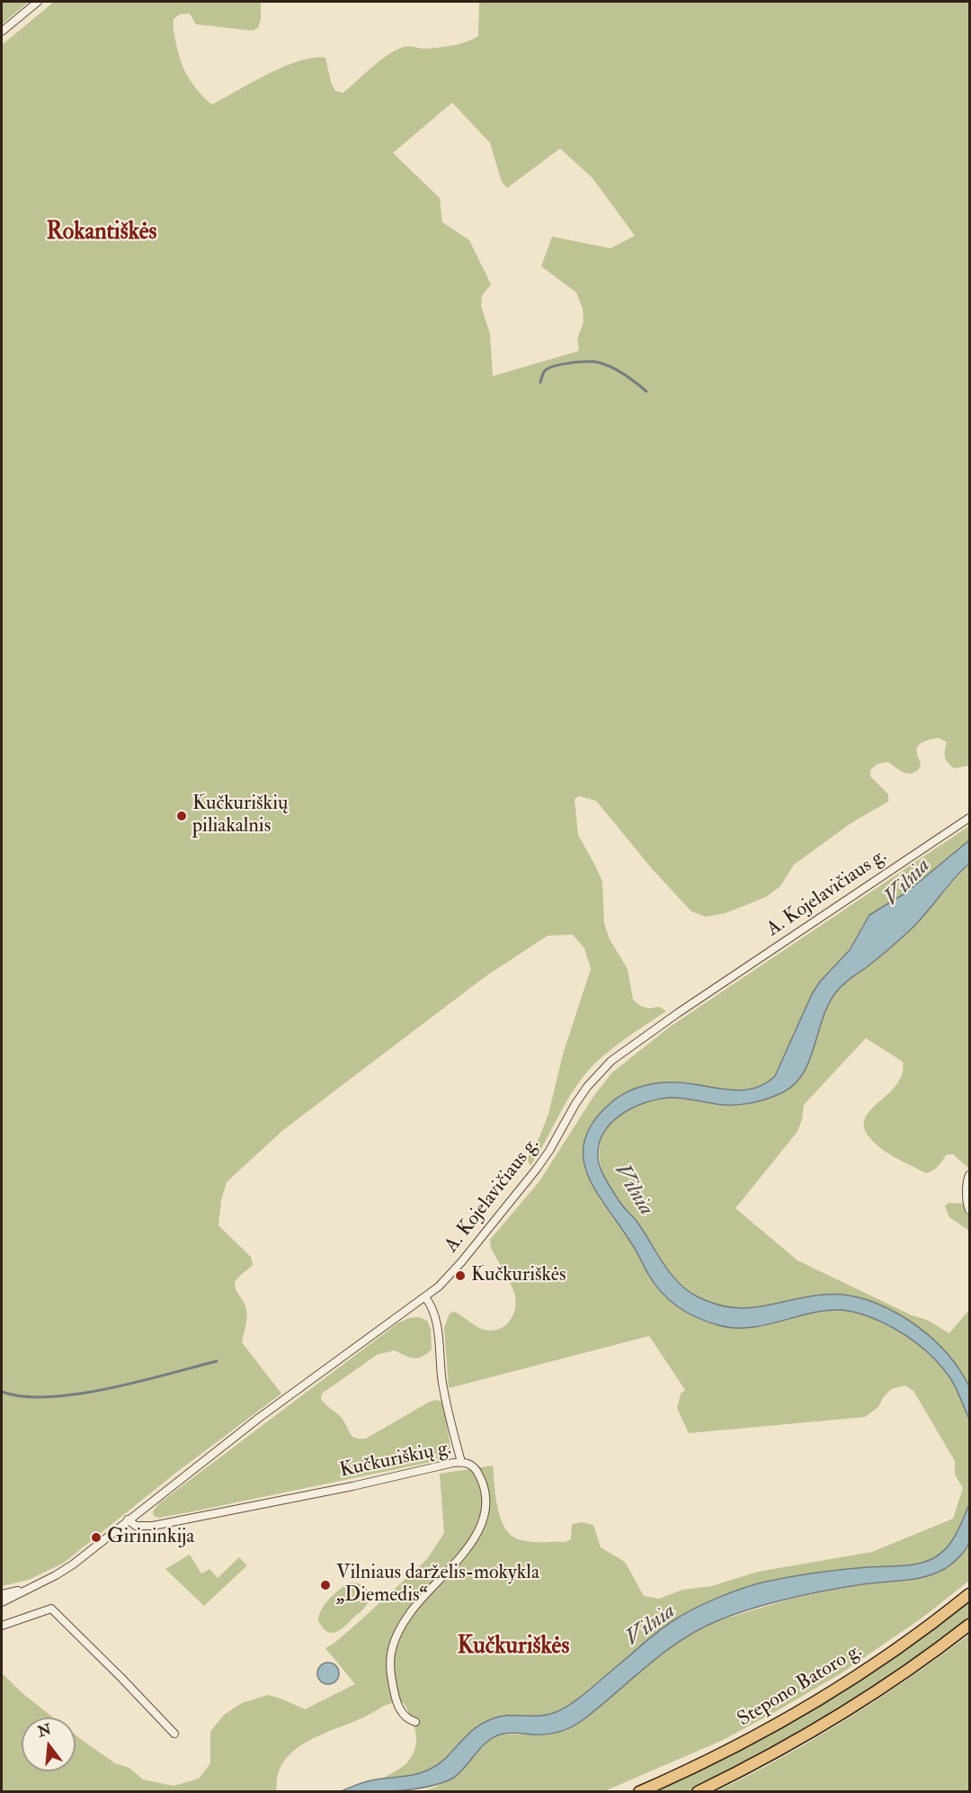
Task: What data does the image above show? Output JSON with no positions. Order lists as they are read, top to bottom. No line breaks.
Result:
{"streets":{"main road":["Stepono Batoro g."],"street":["A. Kojelavičiaus g.","Kučkuriškių g."]},"crossings":[["A. Kojelavičiaus g.","Kučkuriškių g."]],"districts":["Rokantiškės","Kučkuriškės"],"water":["Vilnia"],"places":["Kučkuriškių piliakalnis","Kučkuriškės","Girininkija","Vilniaus darželis-mokykla „Diemedis“"],"north":"top"}
